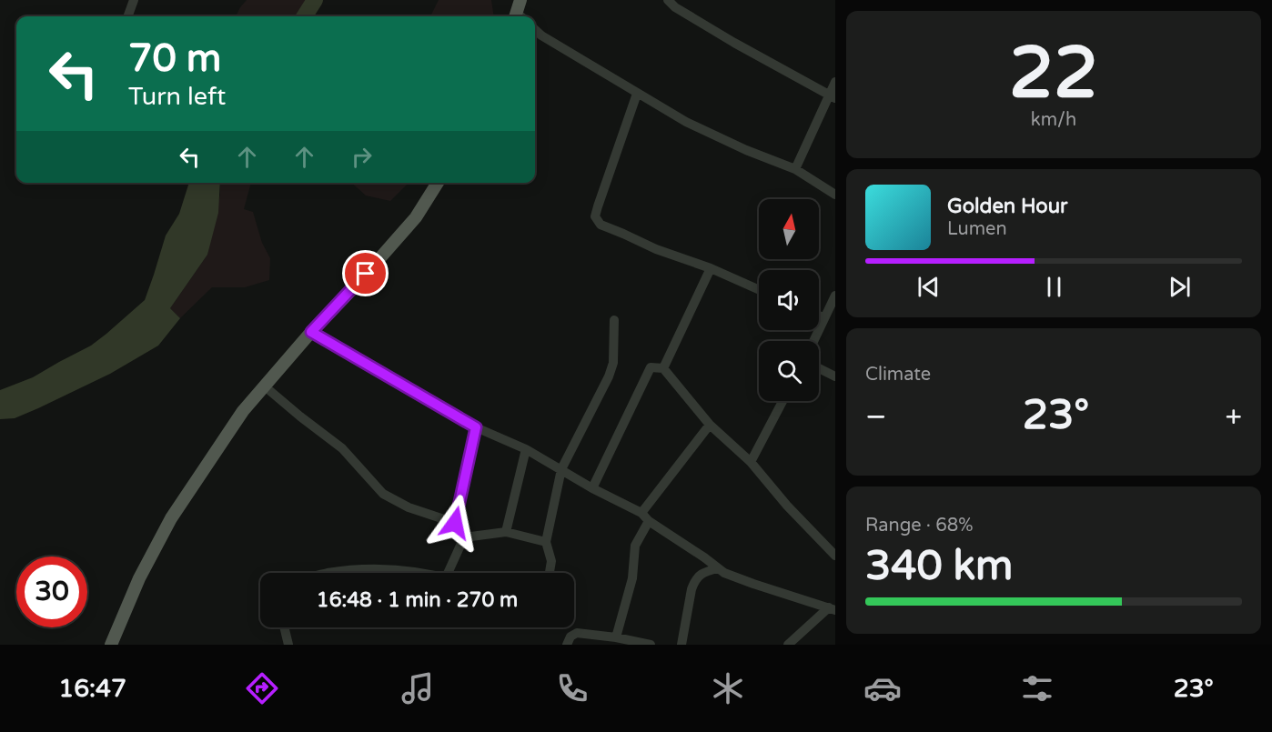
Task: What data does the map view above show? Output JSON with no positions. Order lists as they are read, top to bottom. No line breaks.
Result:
{"north":"top","page":{"tile":[["22","km/h"],"Climate",["Range · 68%","340 km"]],"turn":["70 m","Turn left"],"song":["Golden Hour","Lumen"],"heat":["−","23°","+"],"limit":"30","trip":"16:48 · 1 min · 270 m","tabs":["16:47","23°"]}}
